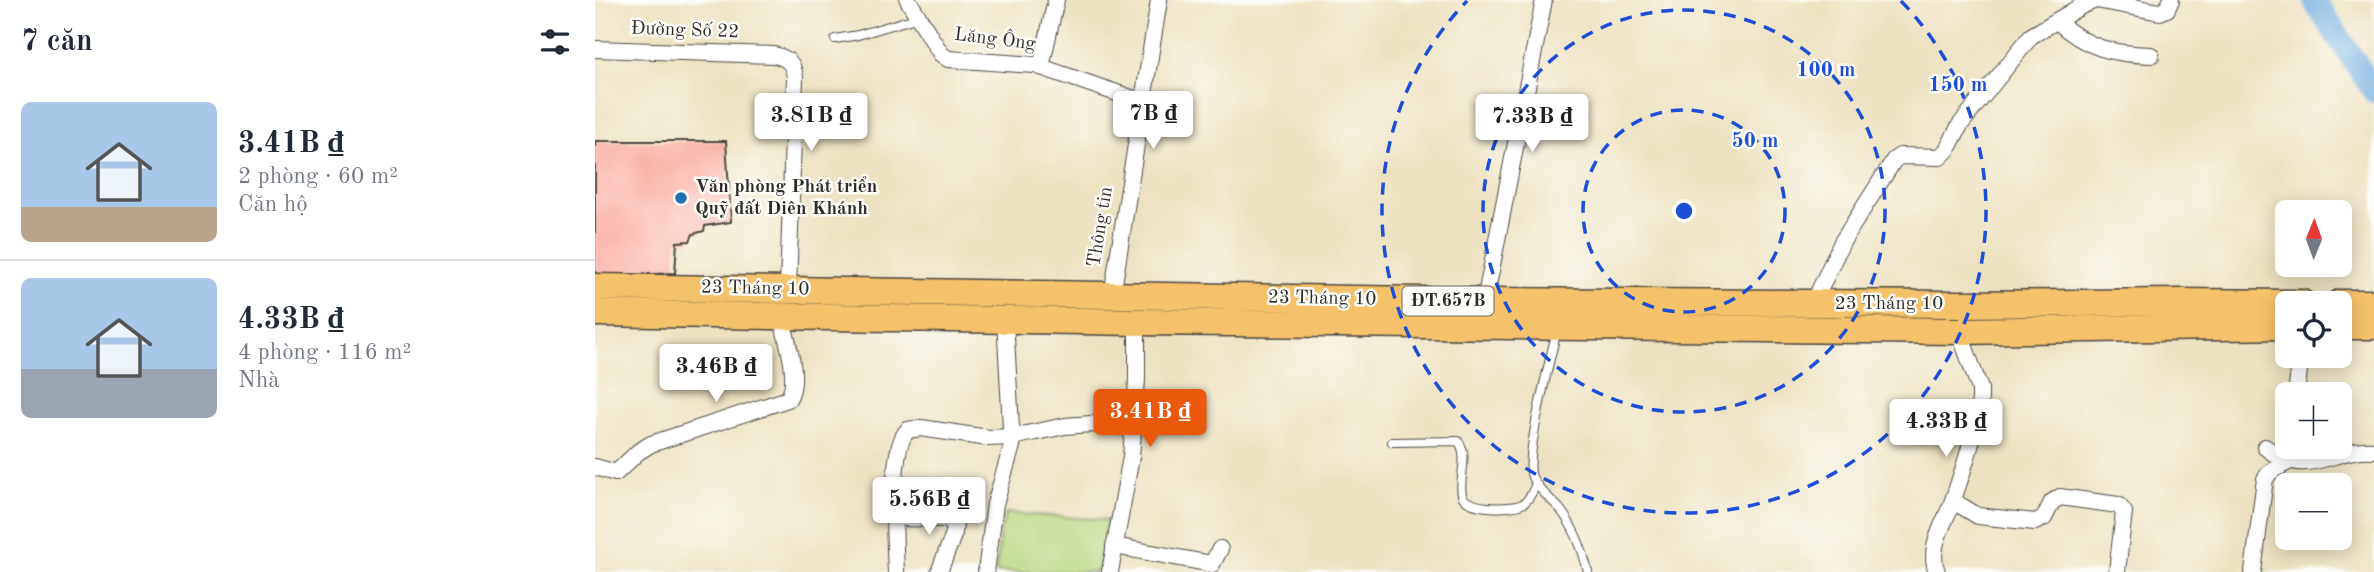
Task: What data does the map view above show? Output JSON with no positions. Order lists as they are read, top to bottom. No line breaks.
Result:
{"streets":{"main road":["23 Tháng 10","ĐT.657B"],"street":["Đường Số 22","Lăng Ông","Thông tin"]},"crossings":[["Đường Số 22","23 Tháng 10"],["Lăng Ông","Thông tin"],["Thông tin","23 Tháng 10"]],"places":["Văn phòng Phát triển Quỹ đất Diên Khánh"],"north":"top","page":{"heading":"7 căn","list":[{"name":"3.41B ₫","note":"2 phòng · 60 m² · Căn hộ"},{"name":"4.33B ₫","note":"4 phòng · 116 m² · Nhà"}],"price":["7B ₫","3.81B ₫","7.33B ₫","3.46B ₫","3.41B ₫","4.33B ₫","5.56B ₫"],"map_buttons":["+","−"]},"rings":["100 m","150 m","50 m"]}
